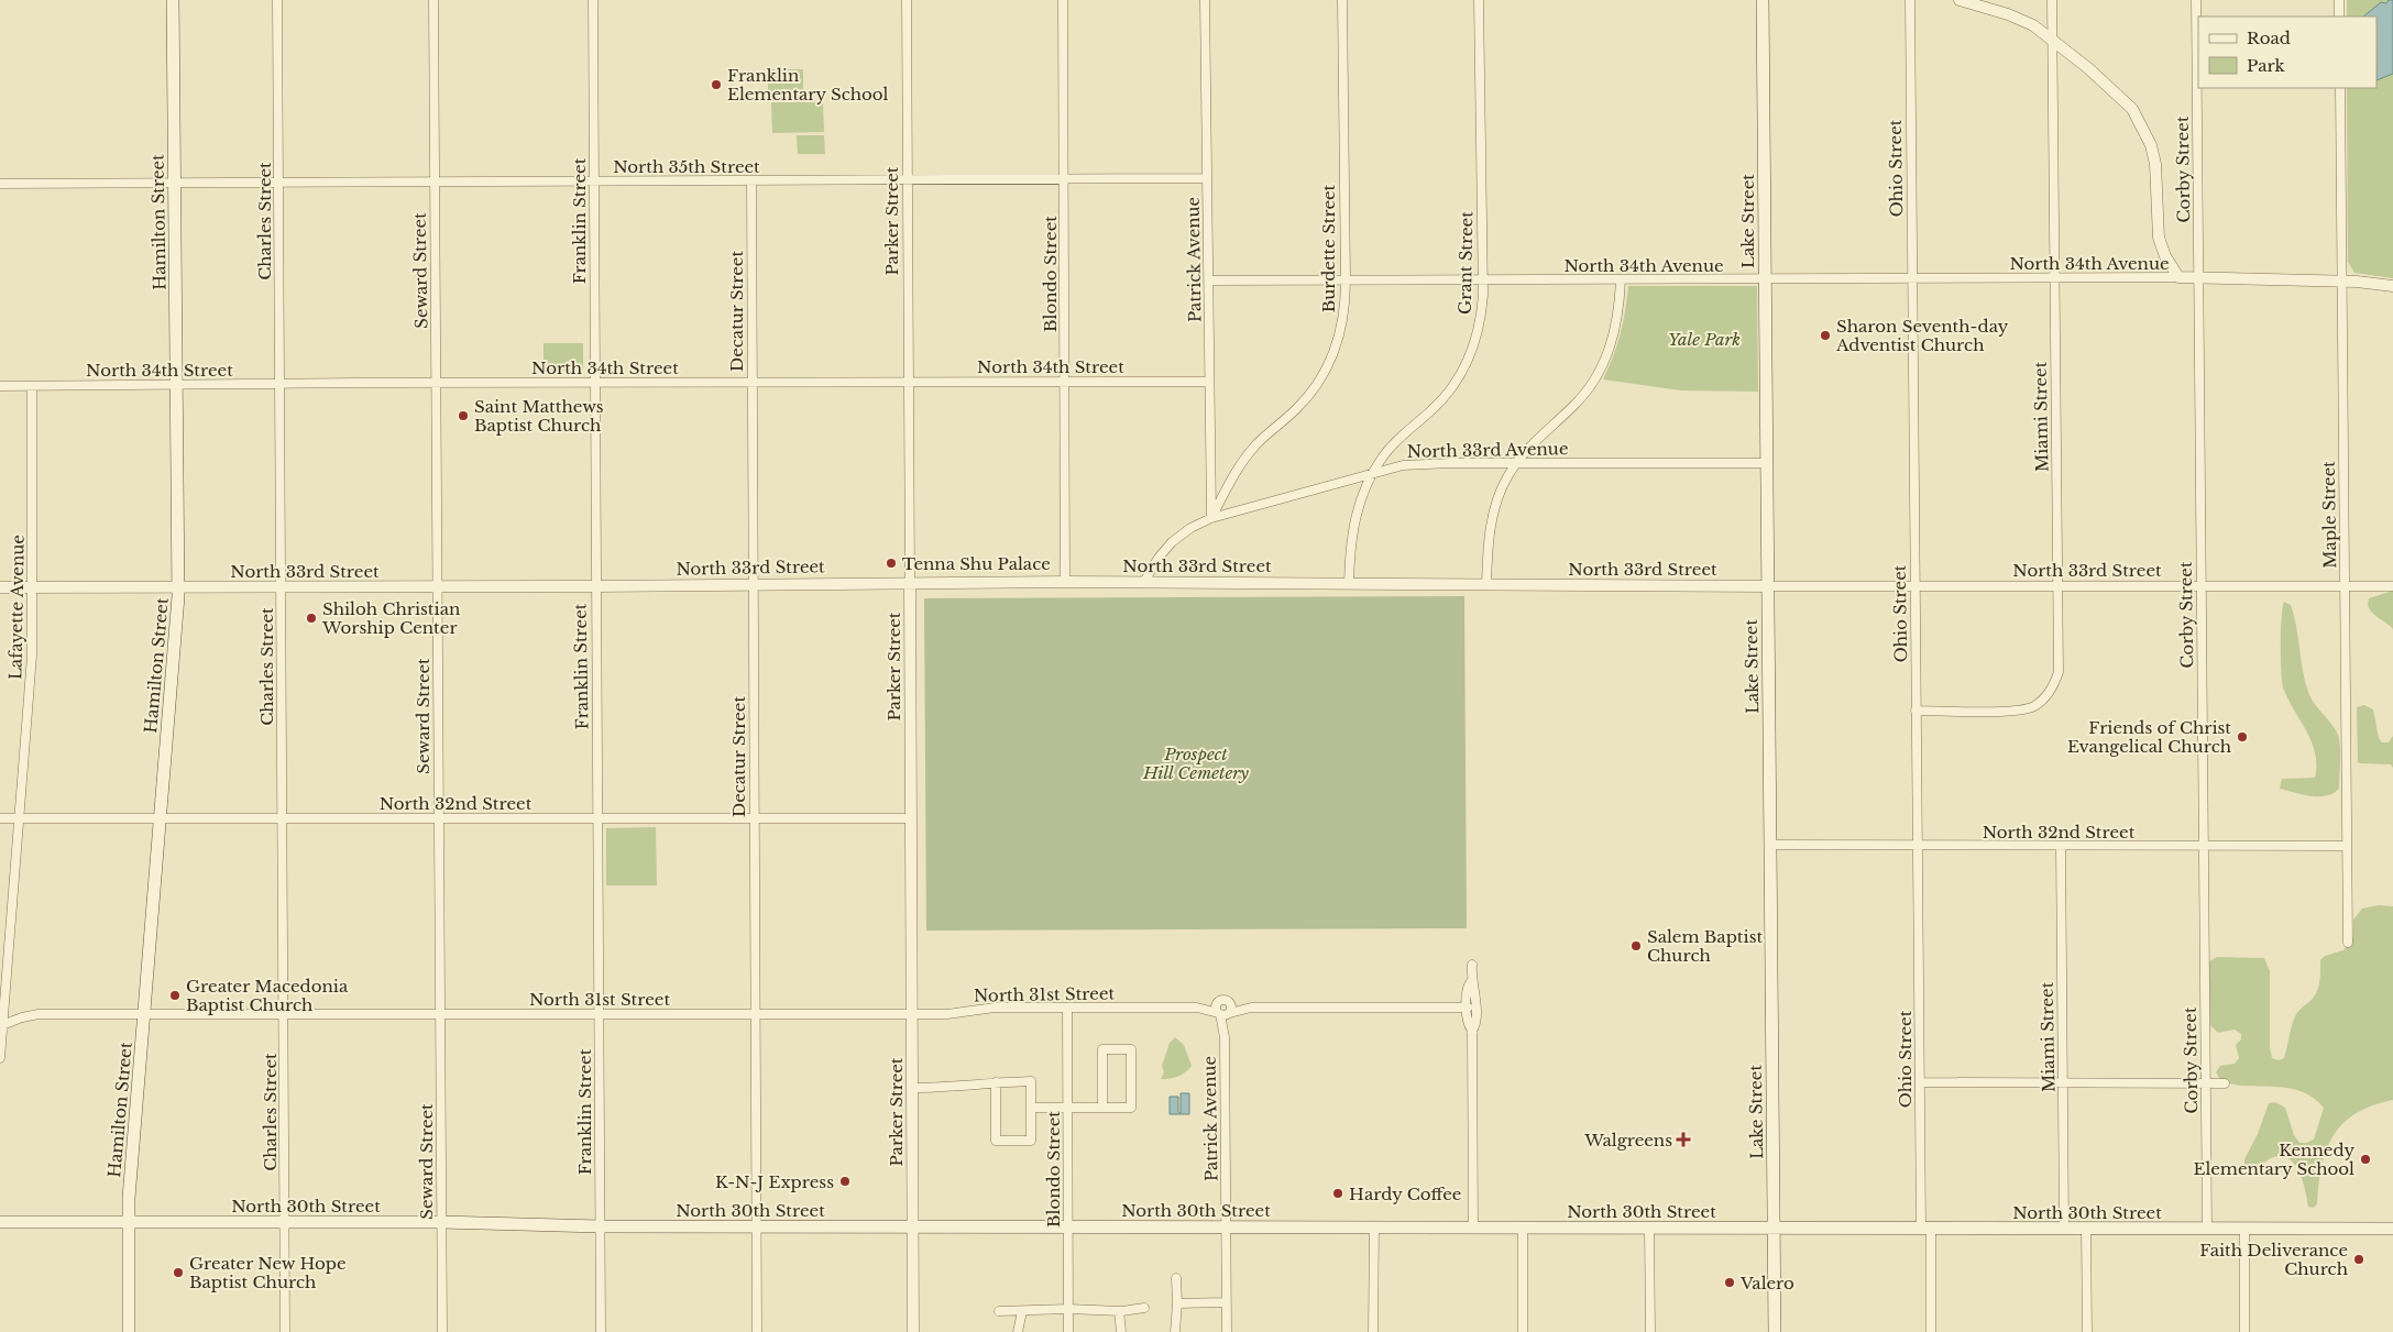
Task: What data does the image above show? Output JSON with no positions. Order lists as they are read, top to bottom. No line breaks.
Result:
{"streets":{"main road":["Lake Street","Hamilton Street","North 30th Street"],"street":["North 35th Street","Ohio Street","Corby Street","Charles Street","Franklin Street","Parker Street","Burdette Street","Patrick Avenue","Grant Street","North 34th Avenue","Seward Street","Blondo Street","Decatur Street","North 34th Street","Miami Street","North 33rd Avenue","Maple Street","North 33rd Street","Lafayette Avenue","North 32nd Street","North 31st Street"]},"crossings":[["North 35th Street","Charles Street"],["North 35th Street","Franklin Street"],["North 35th Street","Parker Street"],["North 35th Street","Hamilton Street"],["North 35th Street","Patrick Avenue"],["North 35th Street","Seward Street"],["North 35th Street","Blondo Street"],["North 35th Street","Decatur Street"],["Ohio Street","North 34th Avenue"],["Ohio Street","Miami Street"],["Ohio Street","North 33rd Street"],["Ohio Street","North 32nd Street"],["Ohio Street","North 30th Street"],["Corby Street","North 33rd Street"],["Corby Street","North 32nd Street"],["Corby Street","North 30th Street"],["Charles Street","North 34th Street"],["Charles Street","North 33rd Street"],["Charles Street","North 32nd Street"],["Charles Street","North 31st Street"],["Charles Street","North 30th Street"],["Franklin Street","North 34th Street"],["Franklin Street","North 33rd Street"],["Franklin Street","North 32nd Street"],["Franklin Street","North 31st Street"],["Franklin Street","North 30th Street"],["Parker Street","North 34th Street"],["Parker Street","North 33rd Street"],["Parker Street","North 32nd Street"],["Parker Street","North 31st Street"],["Parker Street","North 30th Street"],["Lake Street","North 34th Avenue"],["Lake Street","North 33rd Avenue"],["Lake Street","North 33rd Street"],["Lake Street","North 32nd Street"],["Lake Street","North 30th Street"],["Hamilton Street","North 34th Street"],["Hamilton Street","North 33rd Street"],["Hamilton Street","North 32nd Street"],["Hamilton Street","North 31st Street"],["Hamilton Street","North 30th Street"],["Burdette Street","Patrick Avenue"],["Burdette Street","North 34th Avenue"],["Burdette Street","North 33rd Avenue"],["Patrick Avenue","North 34th Avenue"],["Patrick Avenue","North 34th Street"],["Patrick Avenue","North 33rd Avenue"],["Patrick Avenue","North 31st Street"],["Patrick Avenue","North 30th Street"],["Grant Street","North 34th Avenue"],["Grant Street","North 33rd Avenue"],["Grant Street","North 33rd Street"],["North 34th Avenue","Miami Street"],["Seward Street","North 34th Street"],["Seward Street","North 33rd Street"],["Seward Street","North 32nd Street"],["Seward Street","North 31st Street"],["Seward Street","North 30th Street"],["Blondo Street","North 34th Street"],["Blondo Street","North 33rd Street"],["Blondo Street","North 31st Street"],["Blondo Street","North 30th Street"],["Decatur Street","North 34th Street"],["Decatur Street","North 33rd Street"],["Decatur Street","North 32nd Street"],["Decatur Street","North 31st Street"],["Decatur Street","North 30th Street"],["North 34th Street","Lafayette Avenue"],["Miami Street","North 33rd Street"],["Miami Street","North 32nd Street"],["Miami Street","North 30th Street"],["North 33rd Avenue","North 33rd Street"],["Maple Street","North 33rd Street"],["Maple Street","North 32nd Street"],["North 33rd Street","Lafayette Avenue"],["Lafayette Avenue","North 32nd Street"],["Lafayette Avenue","North 31st Street"]],"parks":["Yale Park","Prospect Hill Cemetery"],"places":{"other":["Franklin Elementary School","Sharon Seventh-day Adventist Church","Saint Matthews Baptist Church","Tenna Shu Palace","Shiloh Christian Worship Center","Friends of Christ Evangelical Church","Salem Baptist Church","Greater Macedonia Baptist Church","Kennedy Elementary School","K-N-J Express","Hardy Coffee","Faith Deliverance Church","Greater New Hope Baptist Church","Valero"],"health":["Walgreens"]},"legend":["Road","Park"]}
